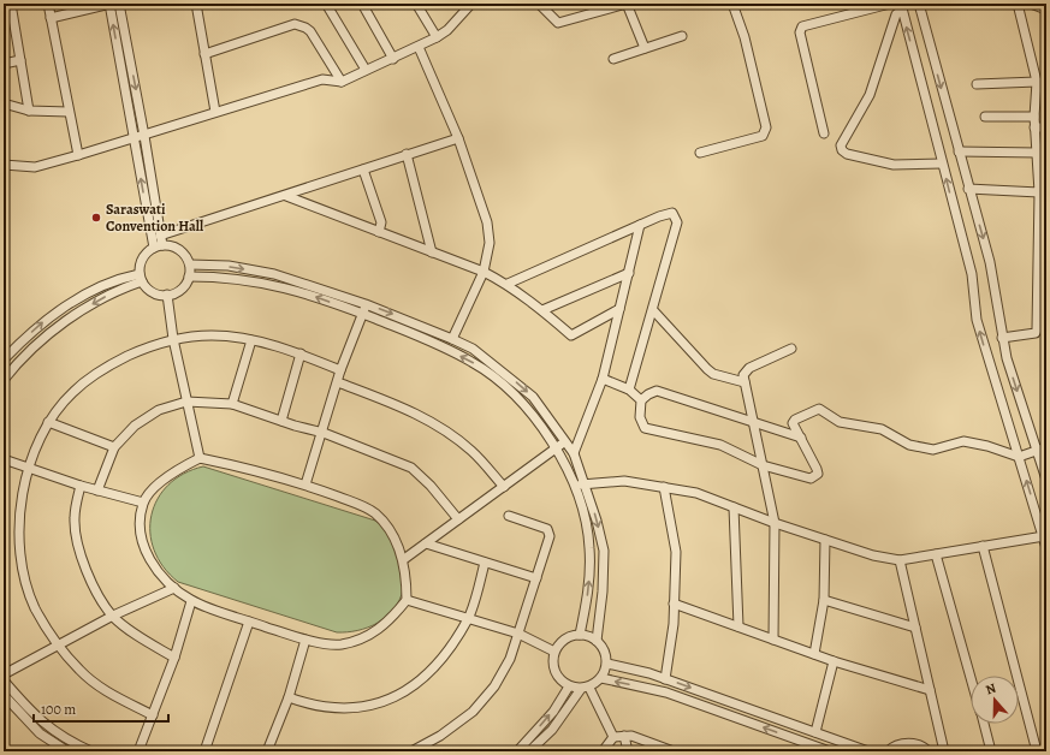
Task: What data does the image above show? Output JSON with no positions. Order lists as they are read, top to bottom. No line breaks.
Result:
{"places":["Saraswati Convention Hall"],"scale_bar":"100 m","north":"top"}
